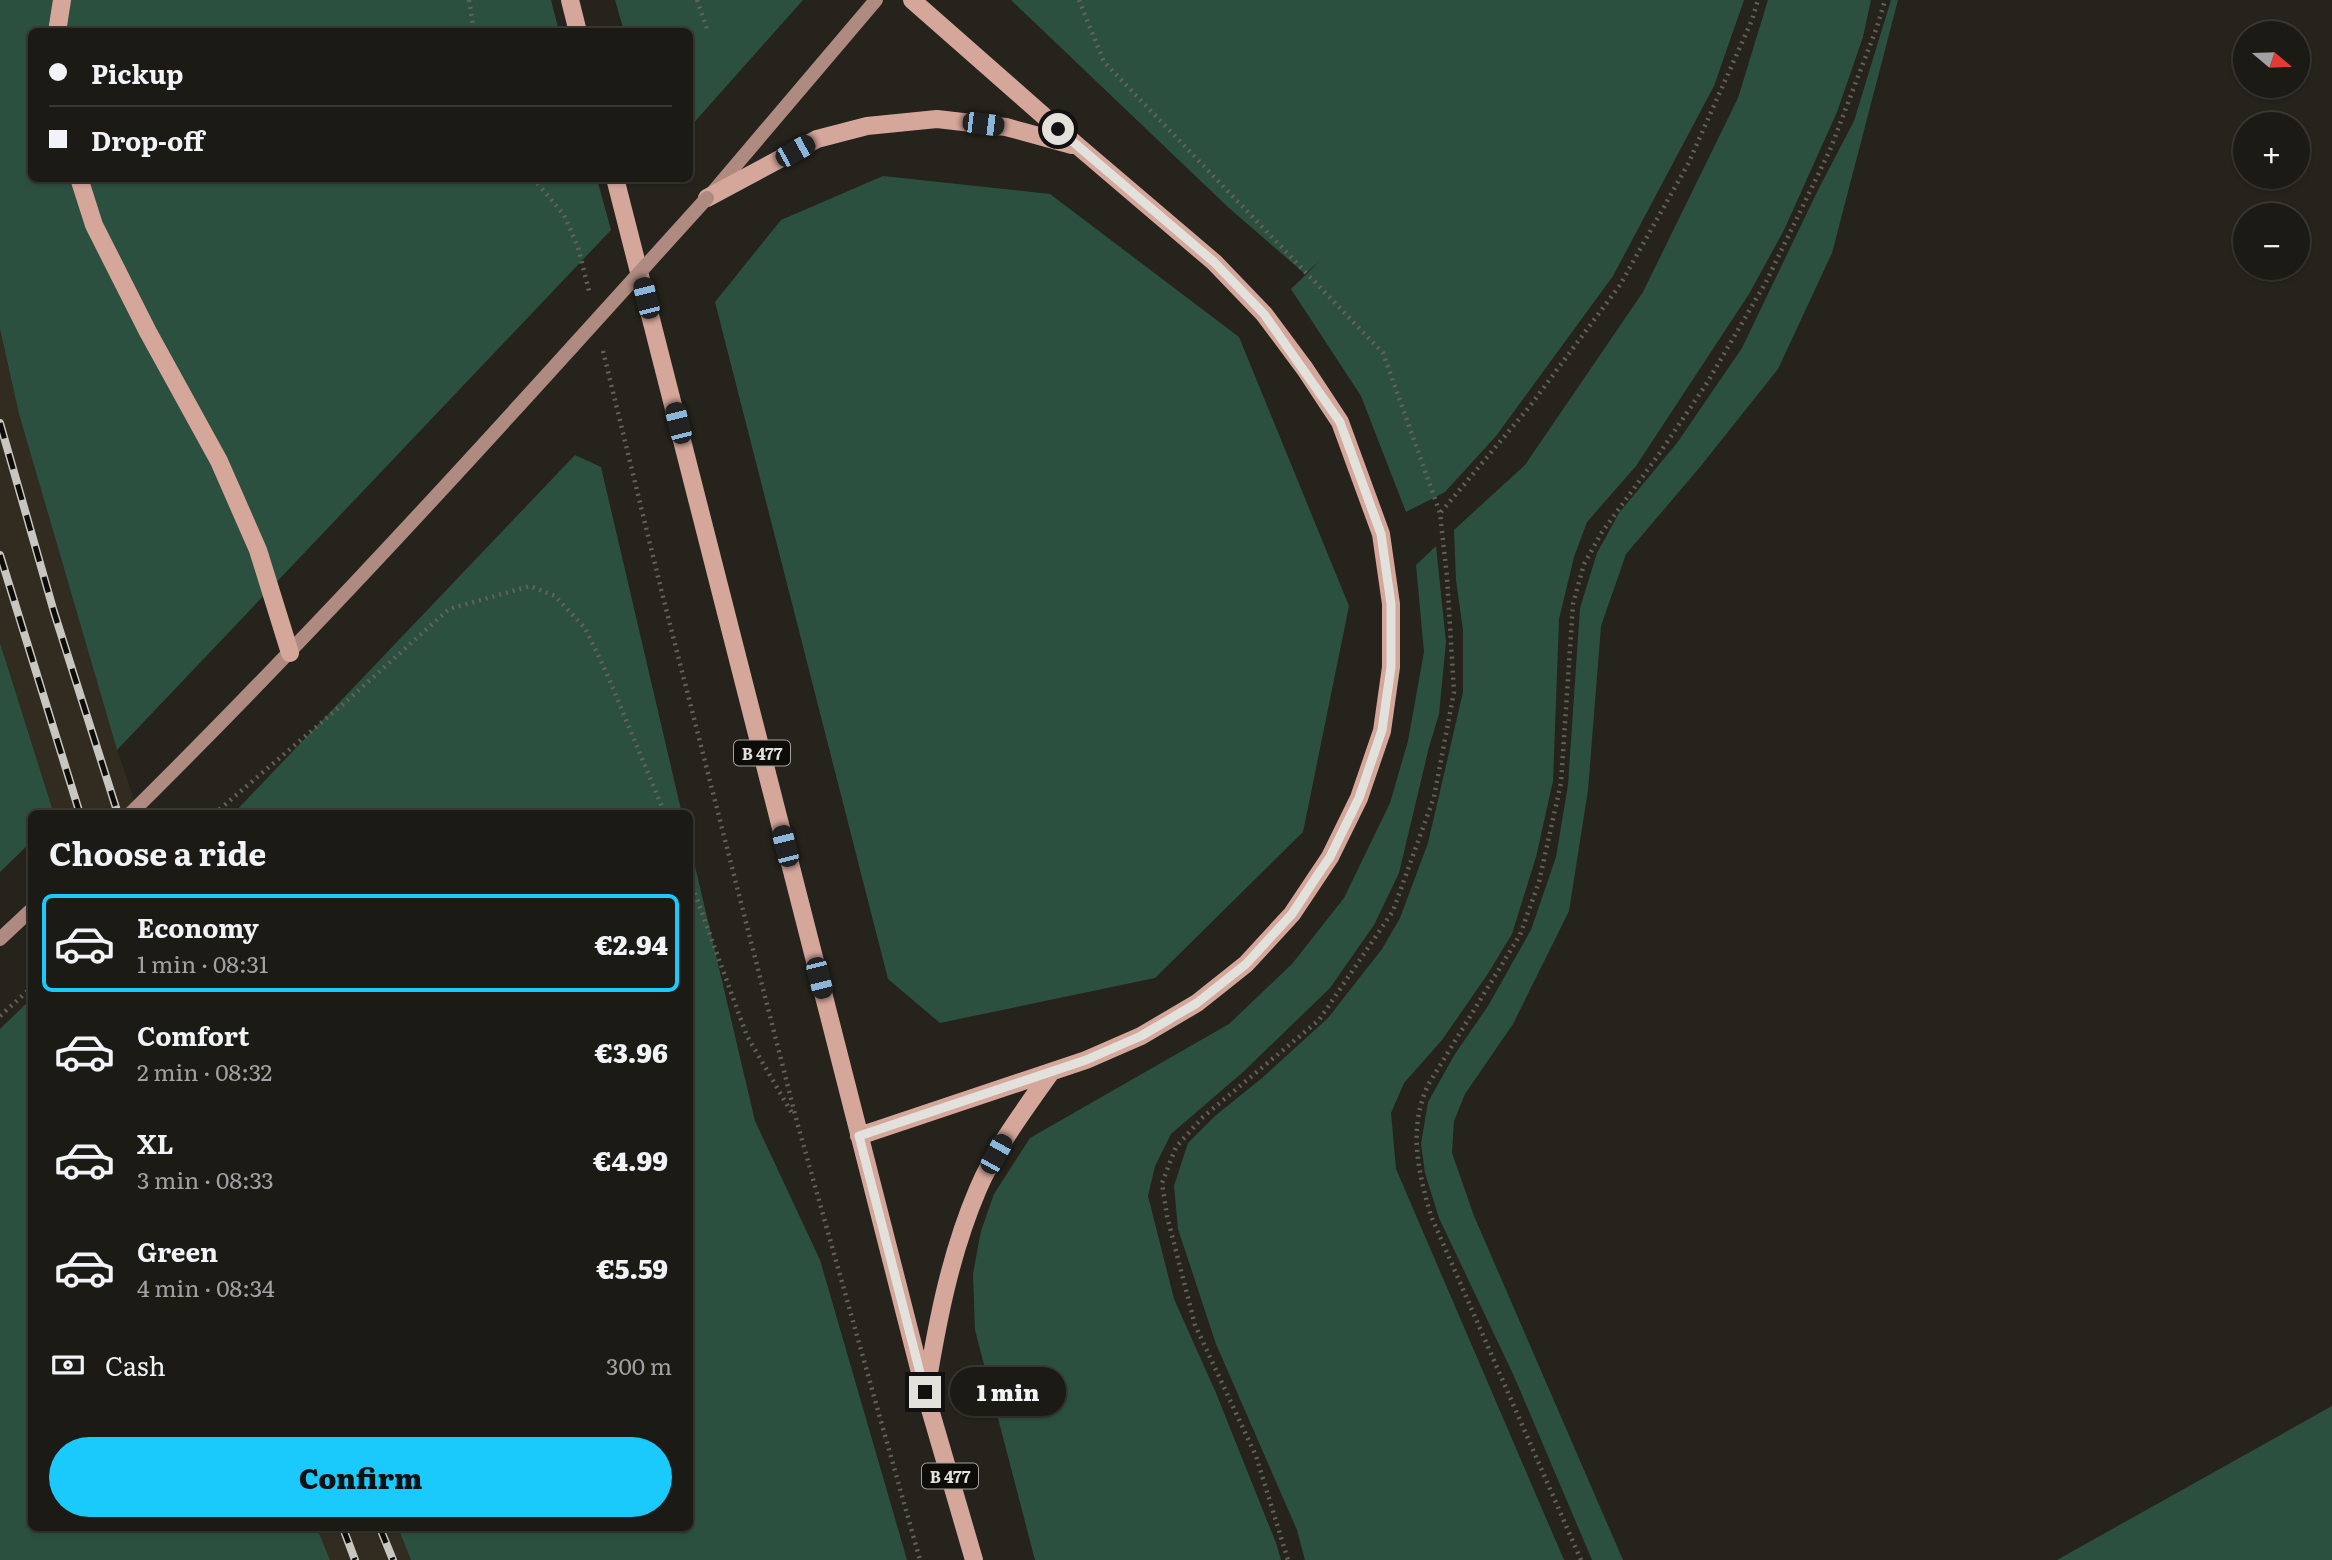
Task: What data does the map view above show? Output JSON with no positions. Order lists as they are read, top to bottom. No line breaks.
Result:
{"streets":{"main road":["B 477"]},"north":"right","page":{"map_buttons":["+","−"],"banner":["Pickup","Drop-off"],"heading":"Choose a ride","list":[{"name":"Economy","note":"1 min · 08:31","value":"€2.94"},{"name":"Comfort","note":"2 min · 08:32","value":"€3.96"},{"name":"XL","note":"3 min · 08:33","value":"€4.99"},{"name":"Green","note":"4 min · 08:34","value":"€5.59"}],"pay":["Cash","300 m"],"bubble":"1 min","buttons":"Confirm"}}
